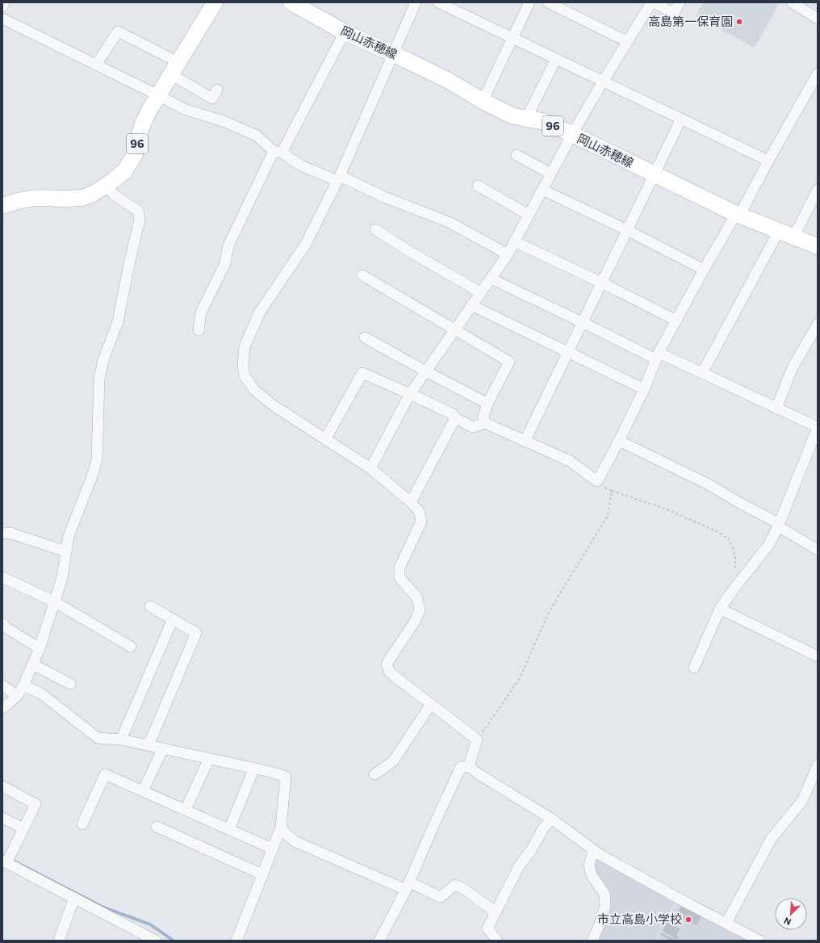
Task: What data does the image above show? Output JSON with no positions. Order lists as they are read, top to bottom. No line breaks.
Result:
{"streets":{"main road":["岡山赤穂線","96"]},"places":["高島第一保育園","市立高島小学校"],"north":"bottom left"}
